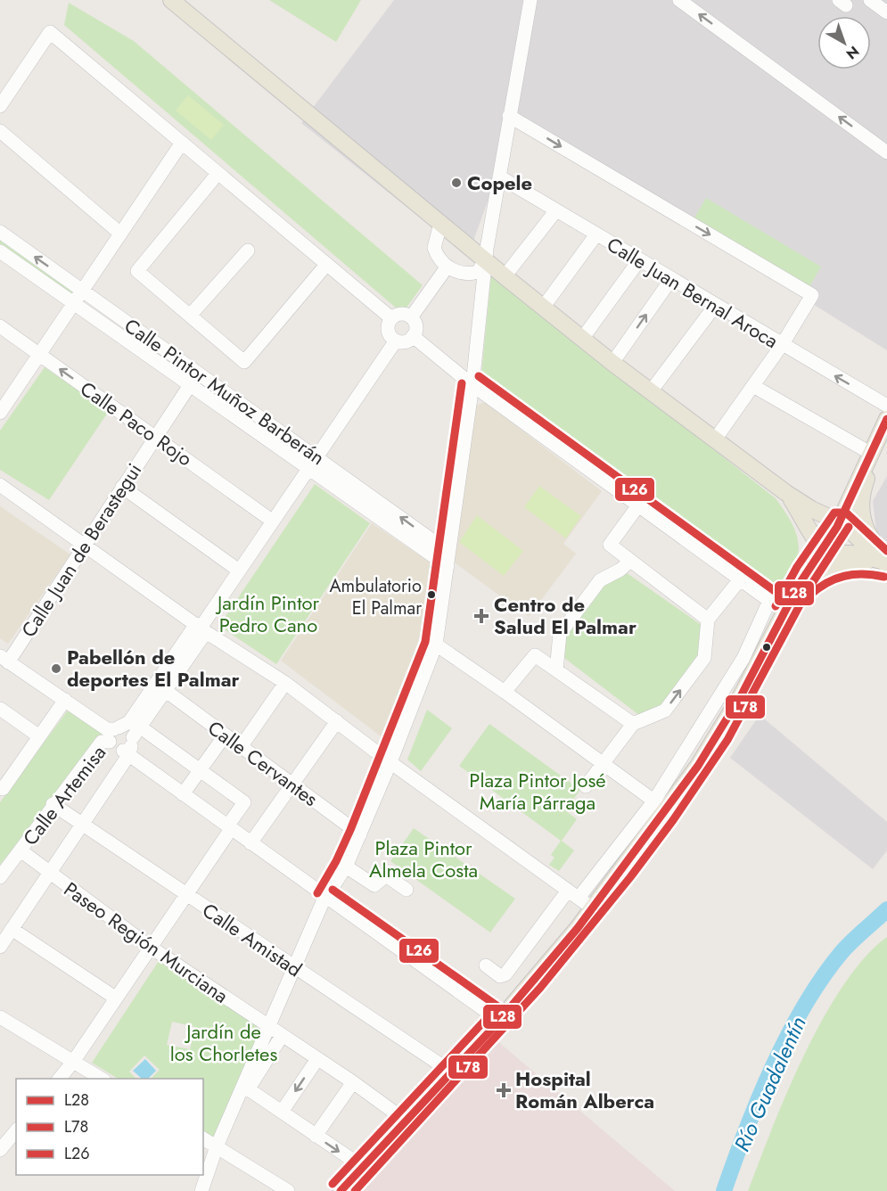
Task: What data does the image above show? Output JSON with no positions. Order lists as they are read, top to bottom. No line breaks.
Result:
{"streets":{"street":["Calle Juan Bernal Aroca","Calle Pintor Muñoz Barberán","Calle Paco Rojo","Calle Juan de Berastegui","Calle Cervantes","Calle Artemisa","Calle Amistad","Paseo Región Murciana"]},"crossings":[["Calle Pintor Muñoz Barberán","Calle Juan de Berastegui"],["Calle Paco Rojo","Calle Juan de Berastegui"],["Calle Artemisa","Calle Amistad"],["Calle Artemisa","Paseo Región Murciana"]],"one_way":["Calle Paco Rojo"],"water":["Río Guadalentín"],"parks":["Jardín Pintor Pedro Cano","Plaza Pintor José María Párraga","Plaza Pintor Almela Costa","Jardín de los Chorletes"],"places":{"other":["Copele","Ambulatorio El Palmar","Pabellón de deportes El Palmar"],"health":["Centro de Salud El Palmar","Hospital Román Alberca"]},"lines":["transit line L26","transit line L28","transit line L78"],"legend":["L28","L78","L26"],"north":"bottom right"}
